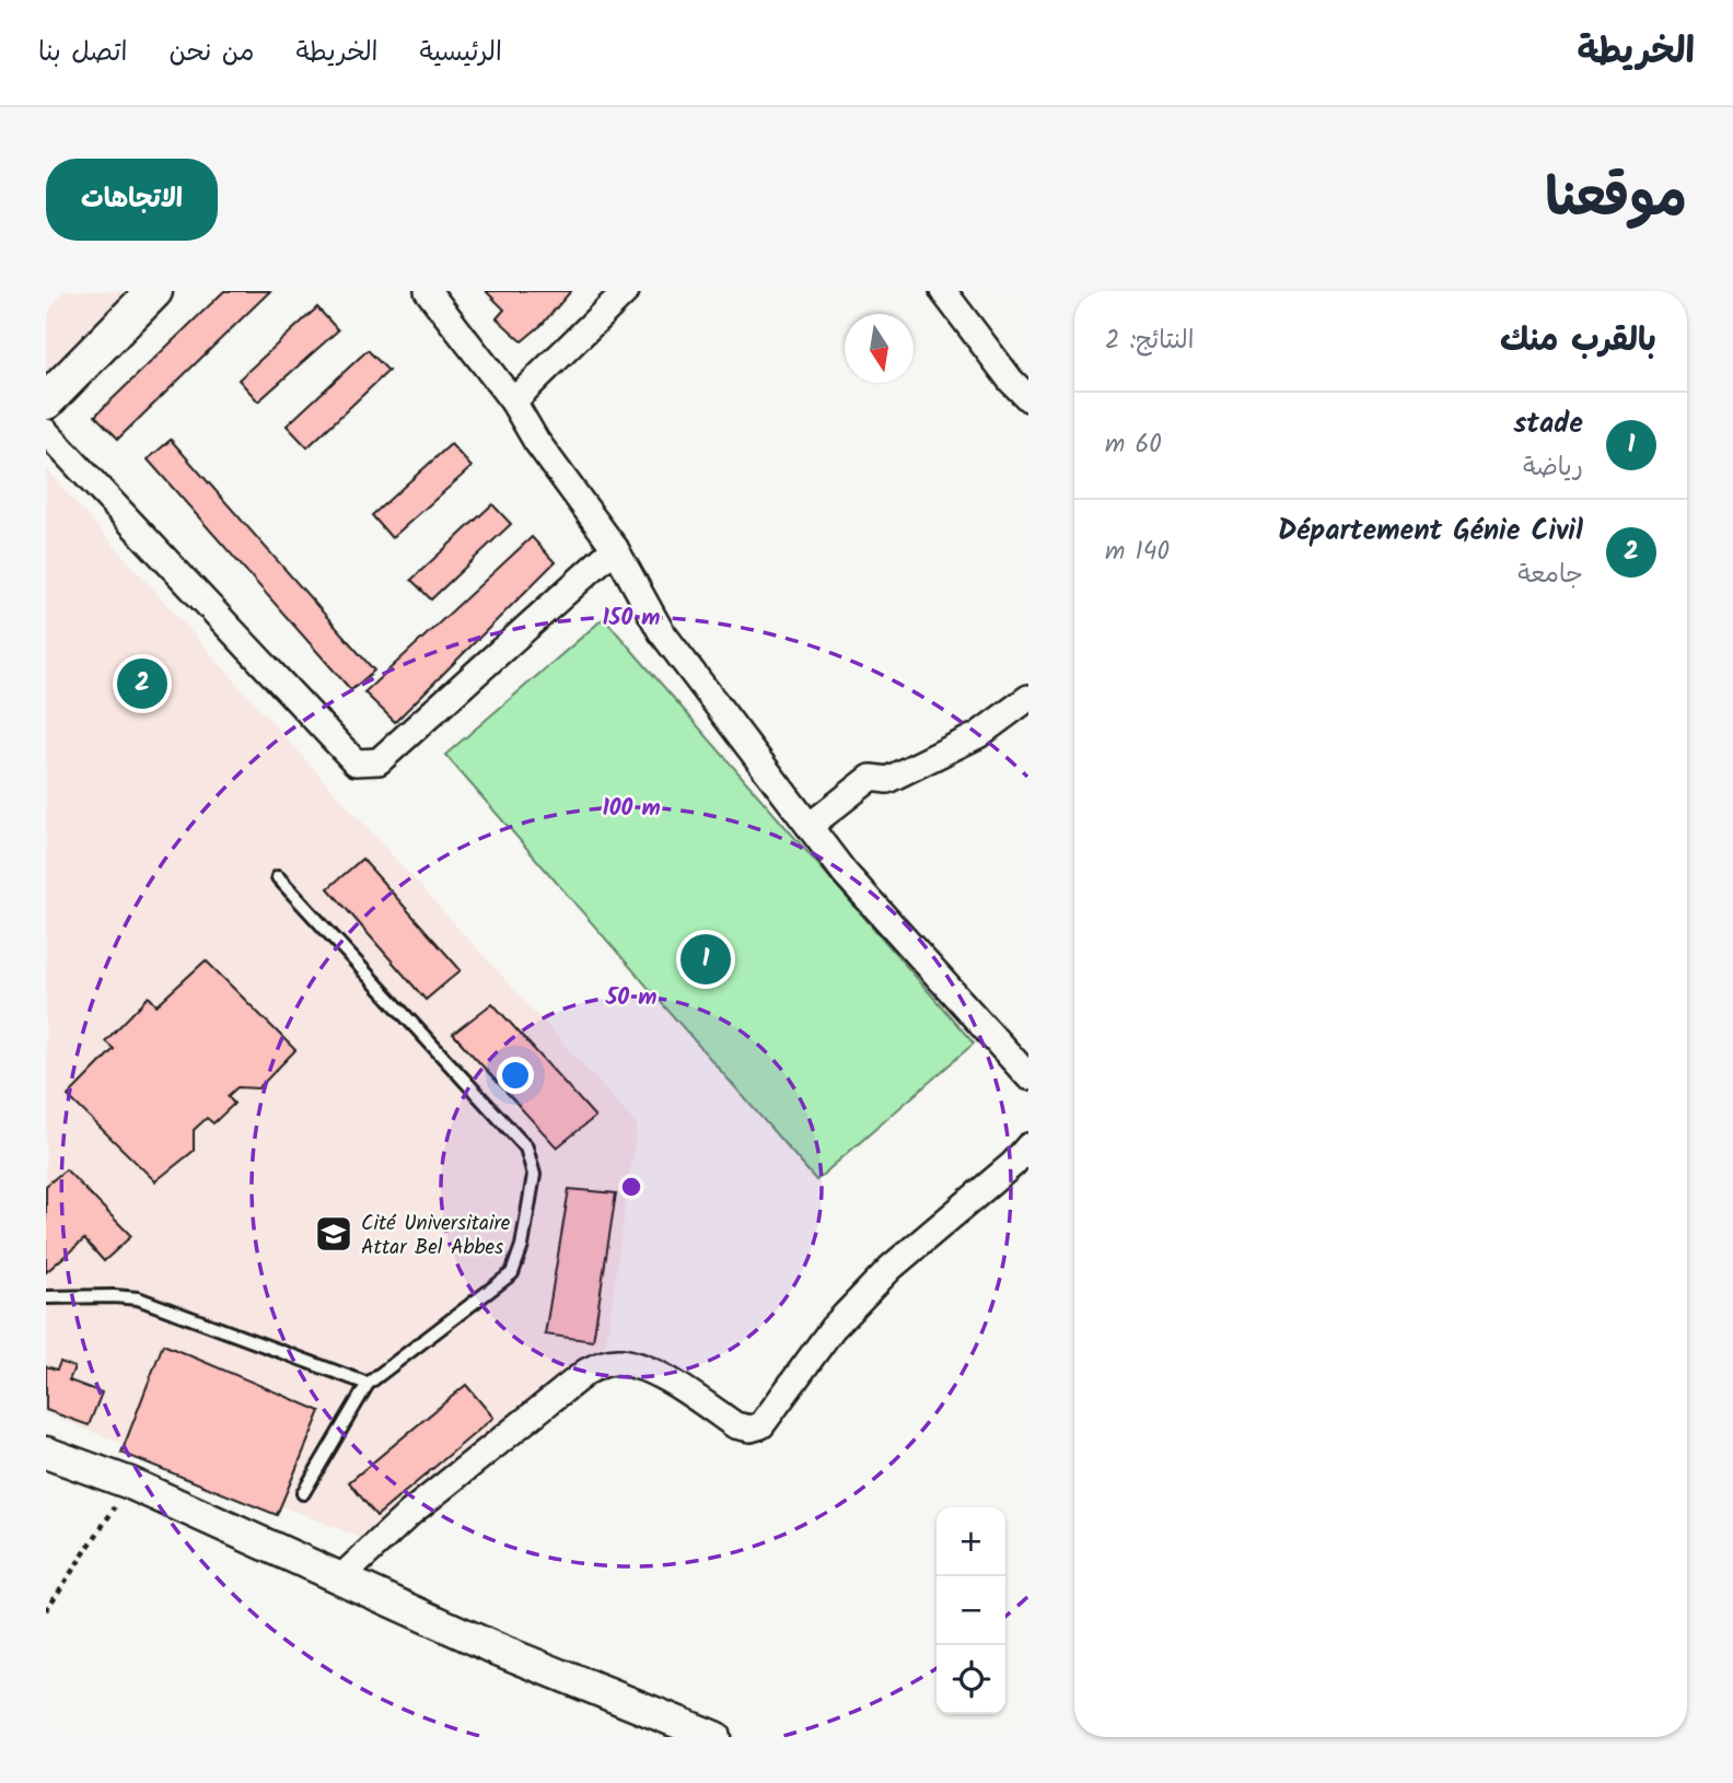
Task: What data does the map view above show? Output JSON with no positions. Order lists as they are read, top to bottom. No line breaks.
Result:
{"places":{"school or university":["Cité Universitaire Attar Bel Abbes"]},"north":"bottom","page":{"header":"الخريطة","nav":["الرئيسية","الخريطة","من نحن","اتصل بنا"],"title":"موقعنا","buttons":"الاتجاهات","heading":["بالقرب منك","النتائج: 2"],"list":[{"mark":"1","name":"stade","note":"رياضة","value":"60 m"},{"mark":"2","name":"Département Génie Civil","note":"جامعة","value":"140 m"}],"pins":["2","1"],"map_buttons":["+","−"]},"rings":["150 m","100 m","50 m"]}
